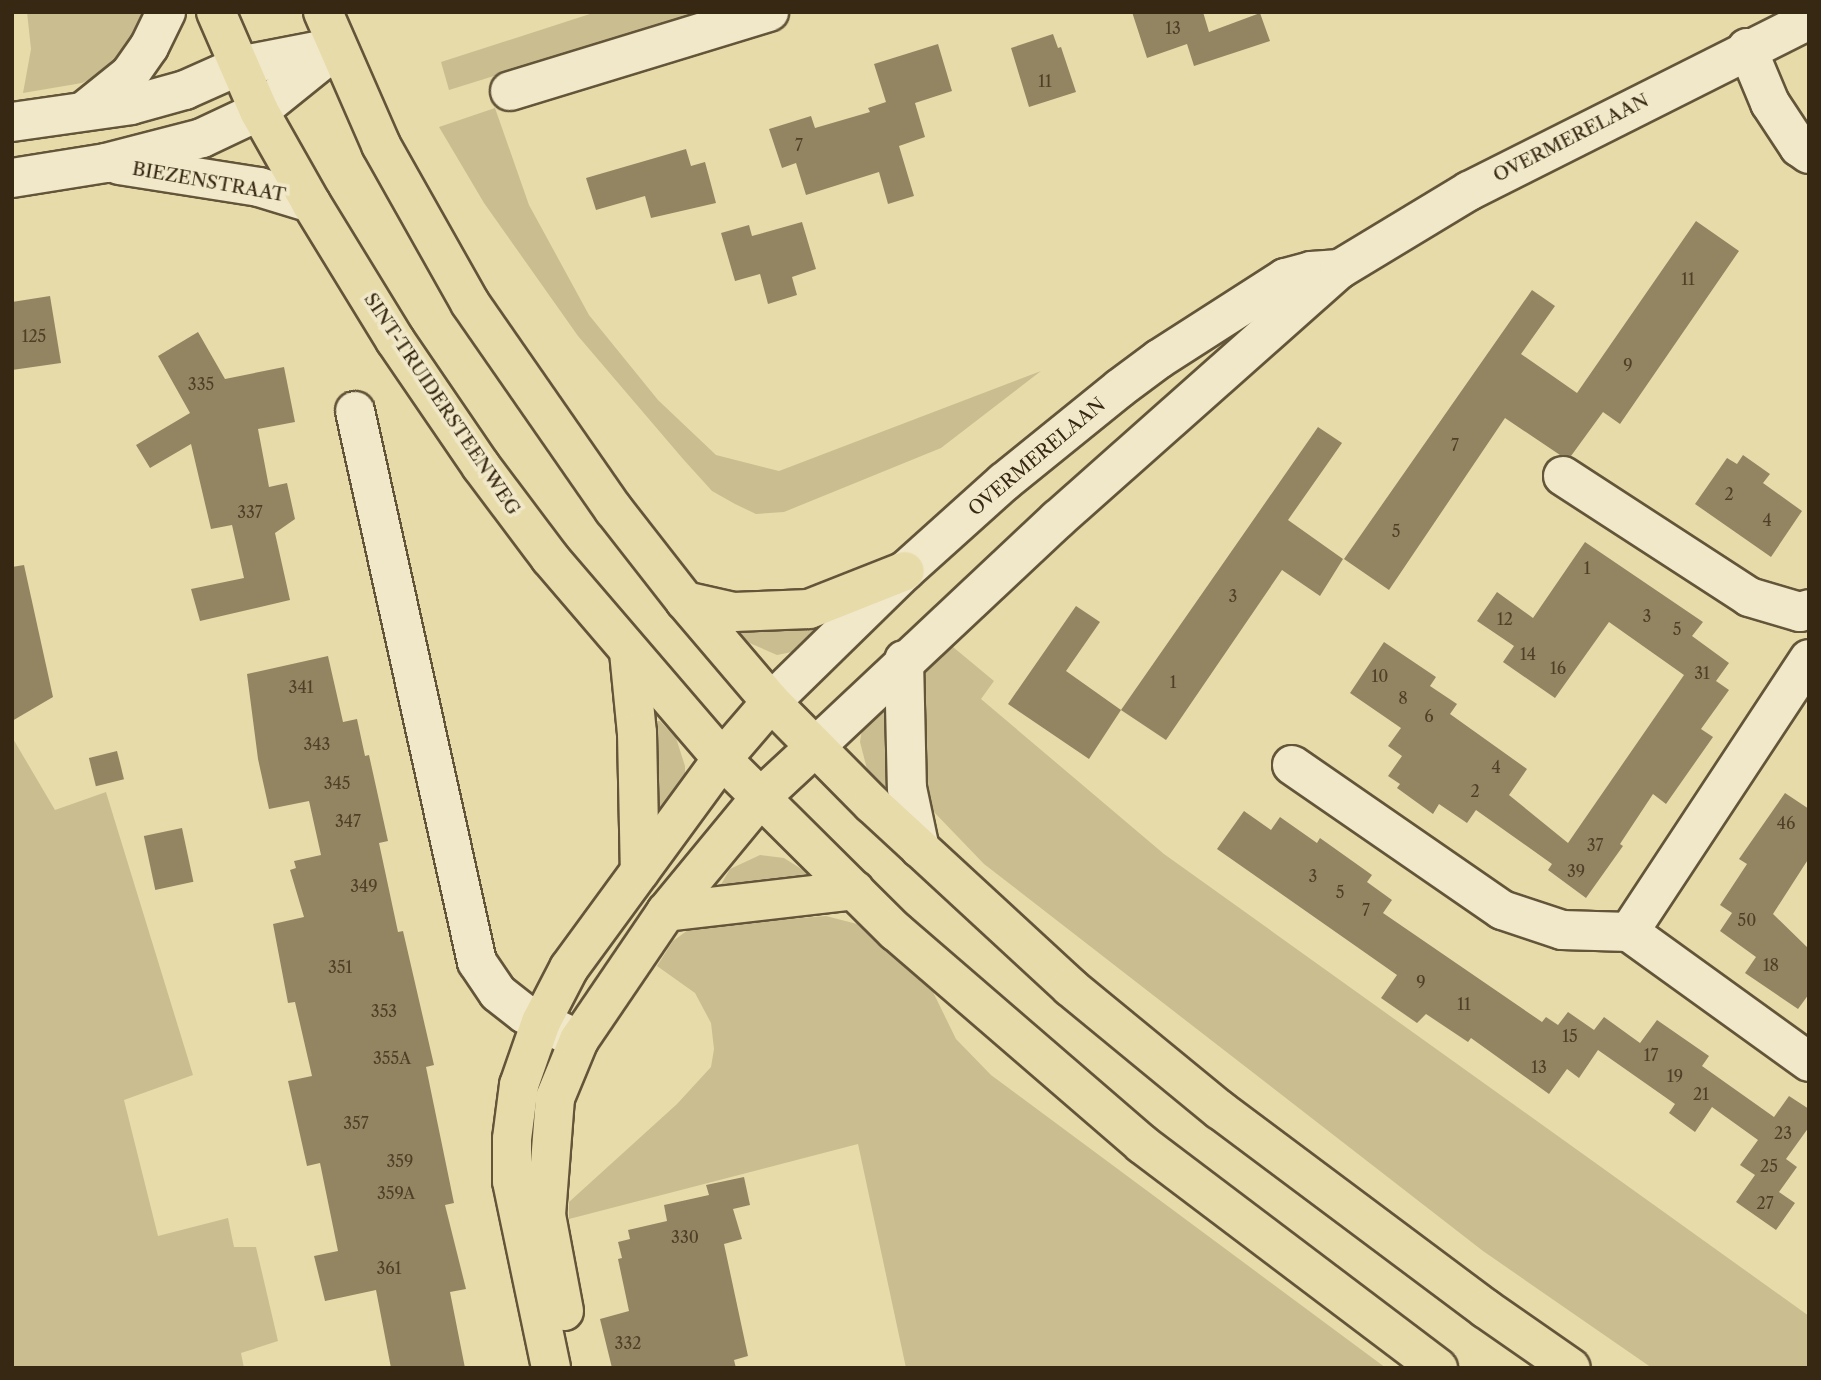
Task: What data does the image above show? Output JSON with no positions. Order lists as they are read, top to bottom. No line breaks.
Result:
{"streets":{"main road":["SINT-TRUIDERSTEENWEG"],"street":["OVERMERELAAN","BIEZENSTRAAT"]},"crossings":[["BIEZENSTRAAT","SINT-TRUIDERSTEENWEG"]],"house_numbers":["13","11","7","11","125","9","335","7","2","337","4","5","1","3","3","12","5","14","16","31","10","1","341","8","6","343","4","345","2","347","46","37","39","3","349","5","7","50","18","351","9","11","353","15","17","355A","13","19","21","357","23","359","25","359A","27","330","361","332"]}
